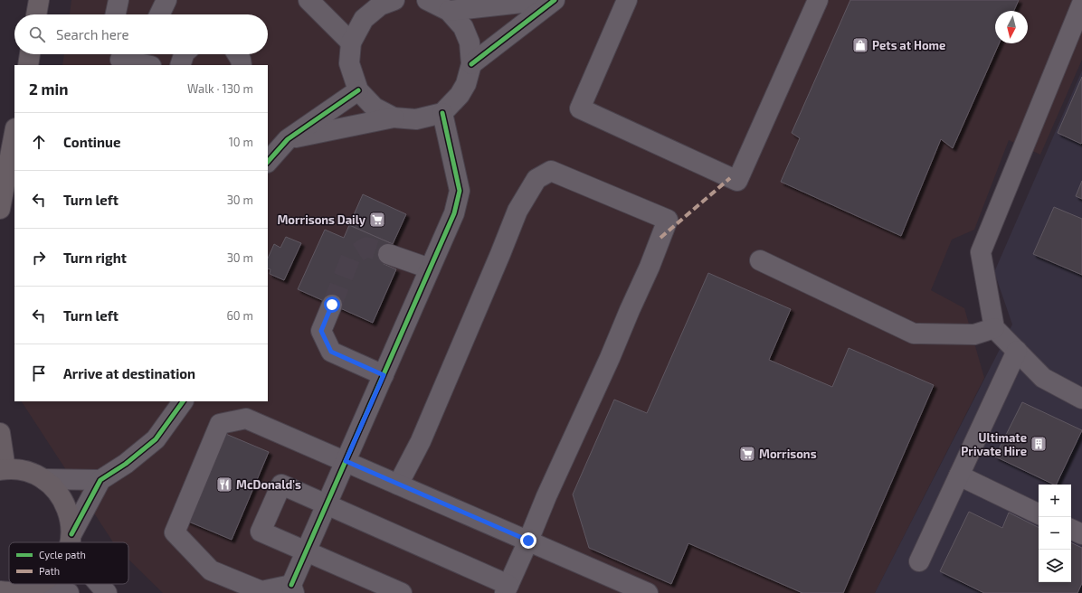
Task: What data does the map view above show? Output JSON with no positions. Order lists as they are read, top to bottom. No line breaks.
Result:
{"places":{"shop":["Pets at Home"],"supermarket":["Morrisons Daily","Morrisons"],"building":["Ultimate Private Hire"],"restaurant":["McDonald's"]},"legend":["Cycle path","Path"],"north":"bottom","page":{"search":"Search here","heading":["2 min","Walk · 130 m"],"list":[["Continue","10 m"],["Turn left","30 m"],["Turn right","30 m"],["Turn left","60 m"],"Arrive at destination"],"map_buttons":["+","−"]}}
